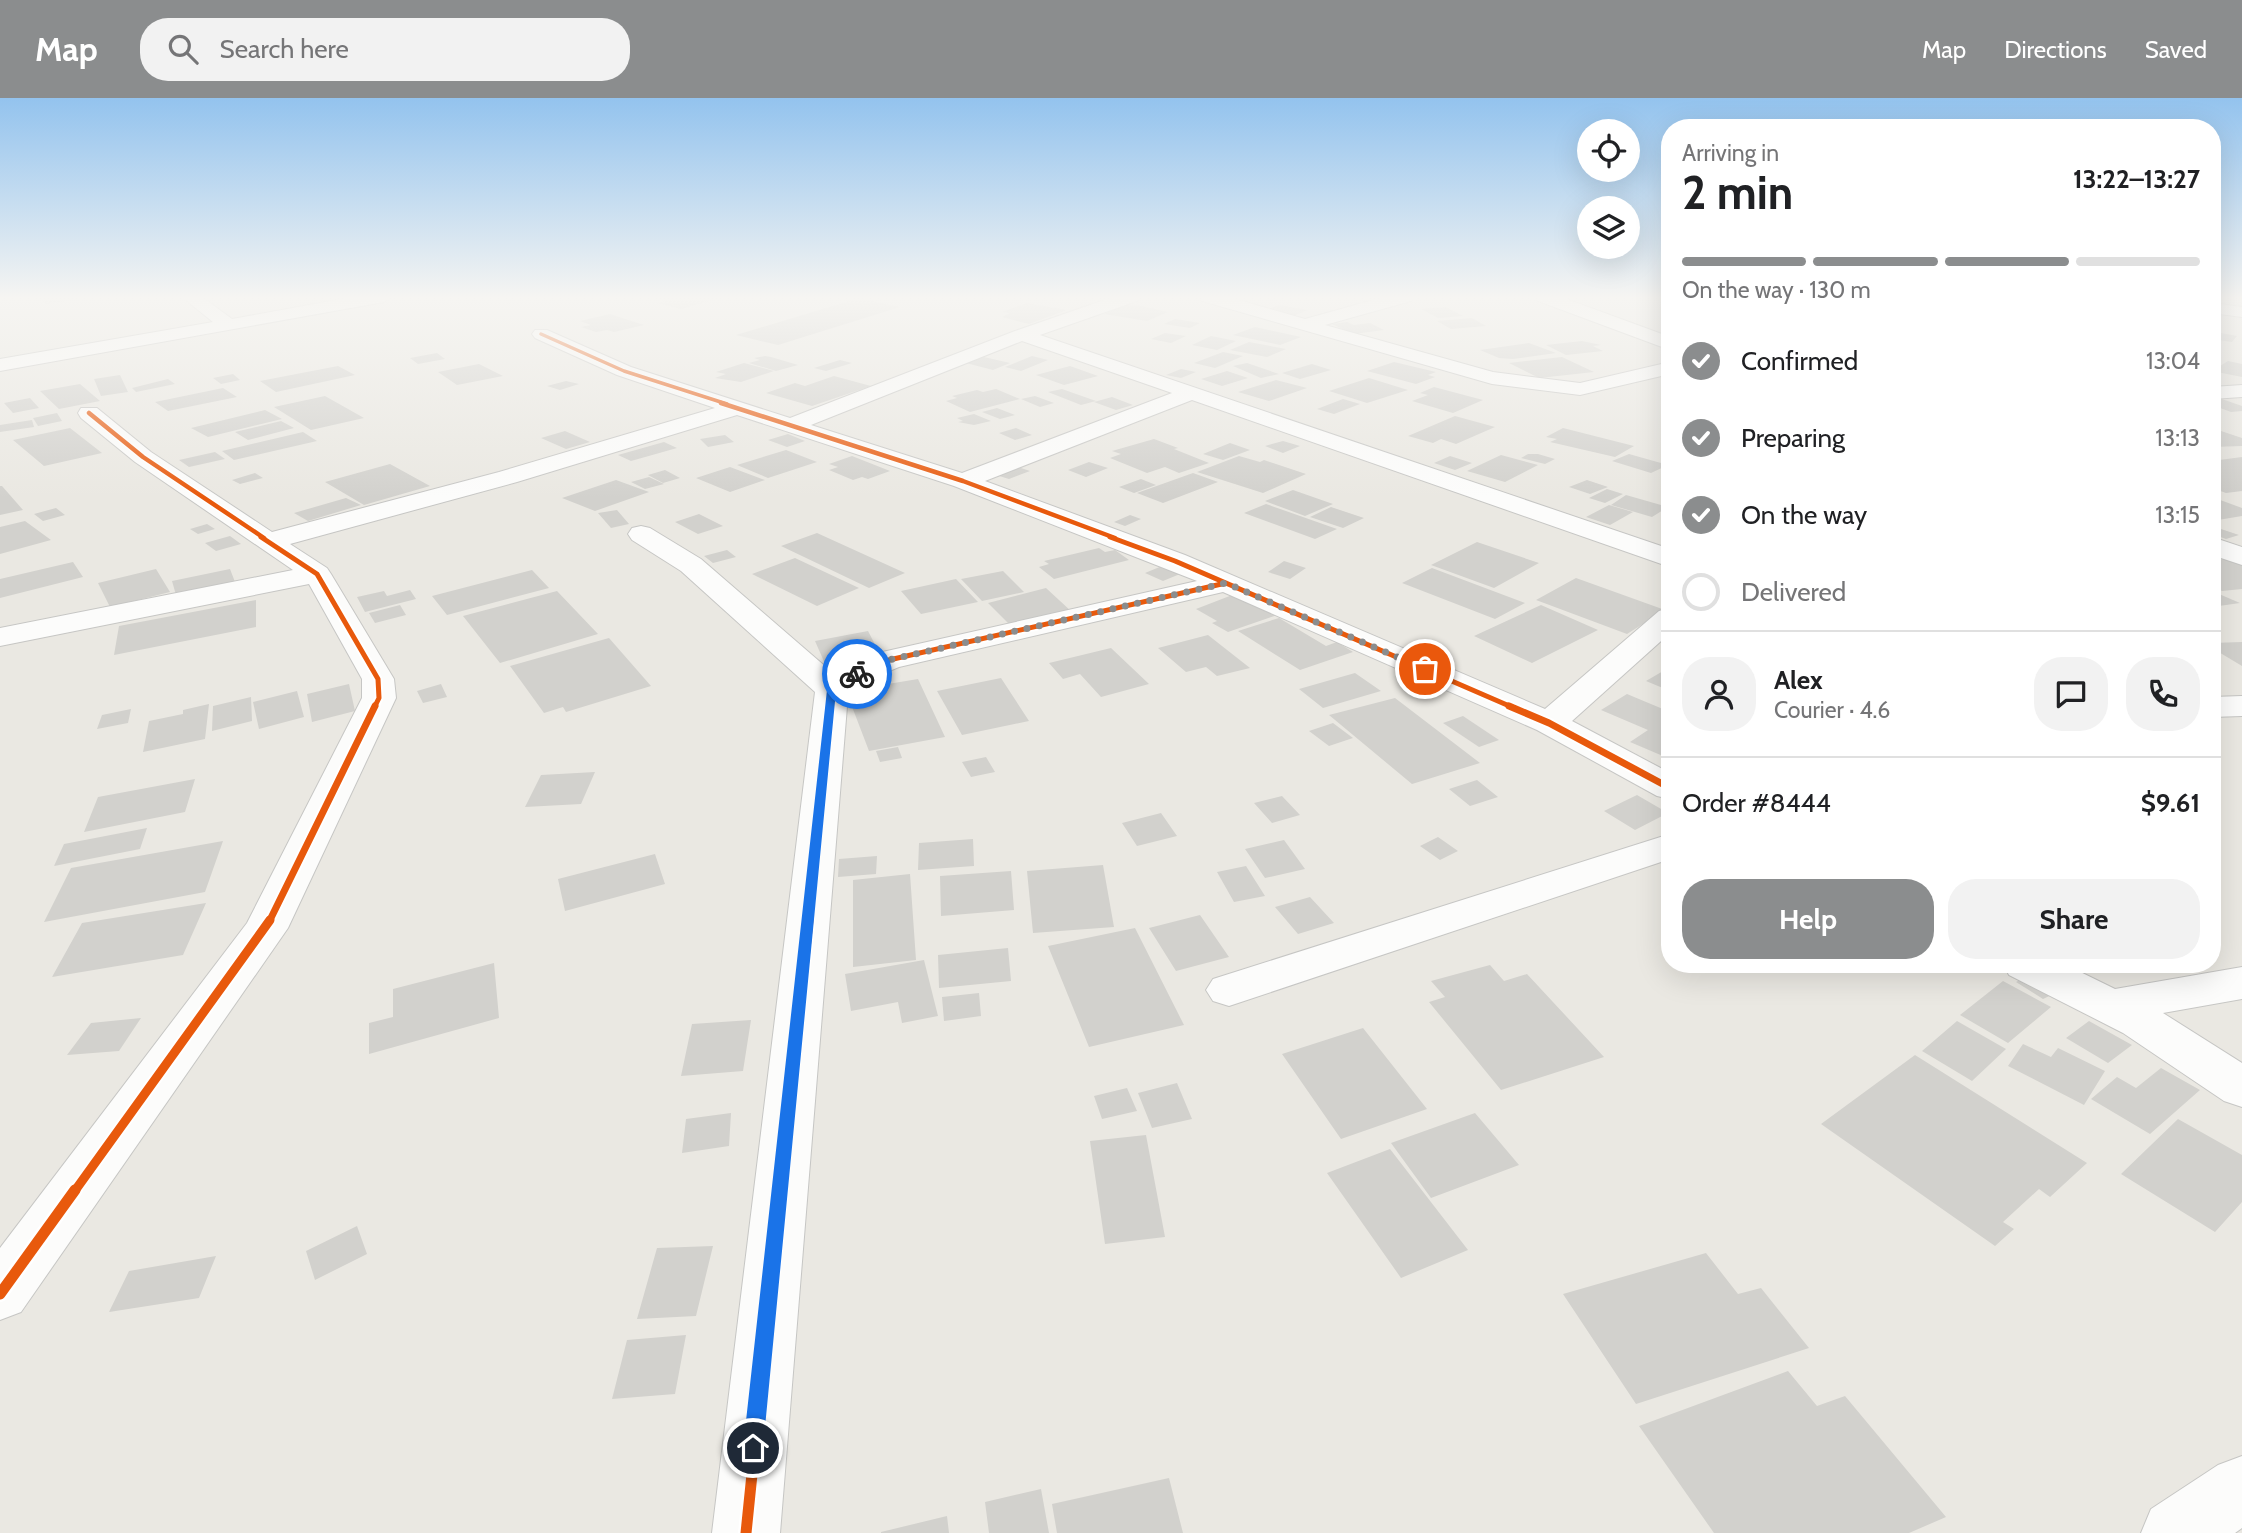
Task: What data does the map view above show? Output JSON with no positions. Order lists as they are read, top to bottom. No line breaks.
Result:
{"page":{"header":"Map","search":"Search here","nav":["Map","Directions","Saved"],"heading":["2 min","Arriving in","13:22–13:27"],"panel":["Alex","Courier · 4.6","Order #8444","$9.61"],"bar":"On the way · 130 m","list":[["Confirmed","13:04"],["Preparing","13:13"],["On the way","13:15"],"Delivered"],"buttons":["Help","Share"]}}
